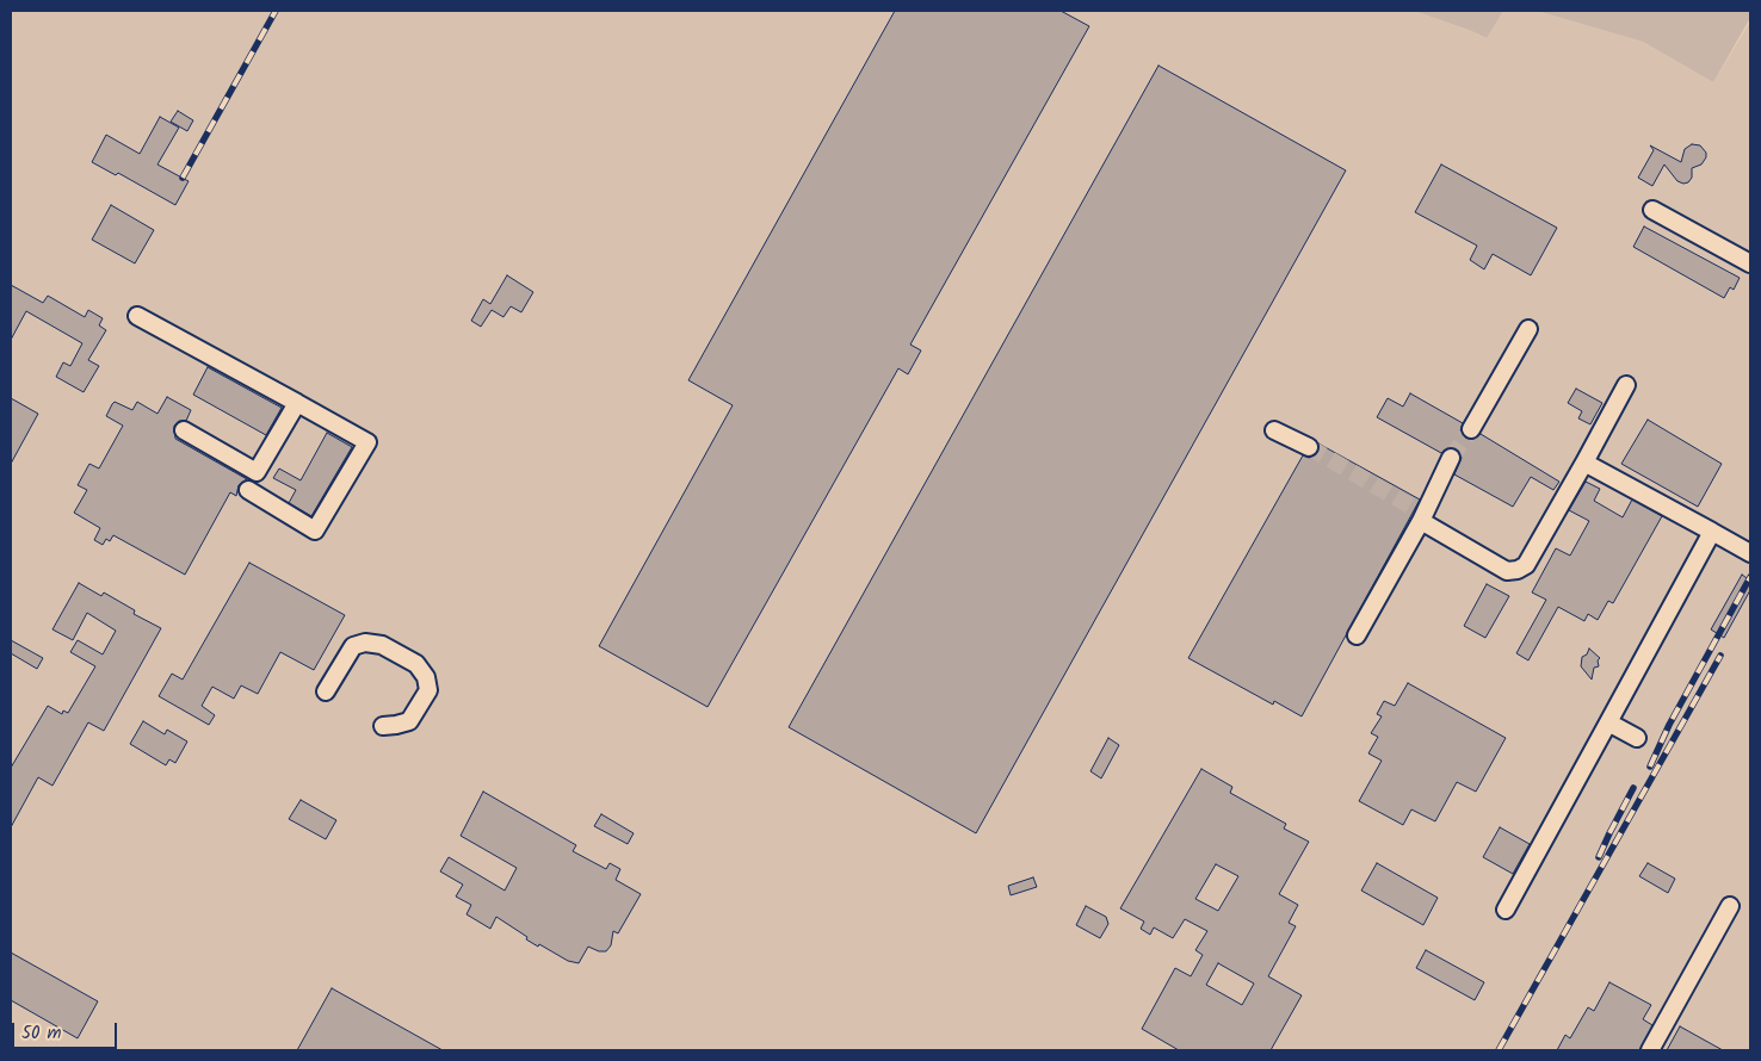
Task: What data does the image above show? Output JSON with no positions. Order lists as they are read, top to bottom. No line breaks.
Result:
{"scale_bar":"50 m"}
